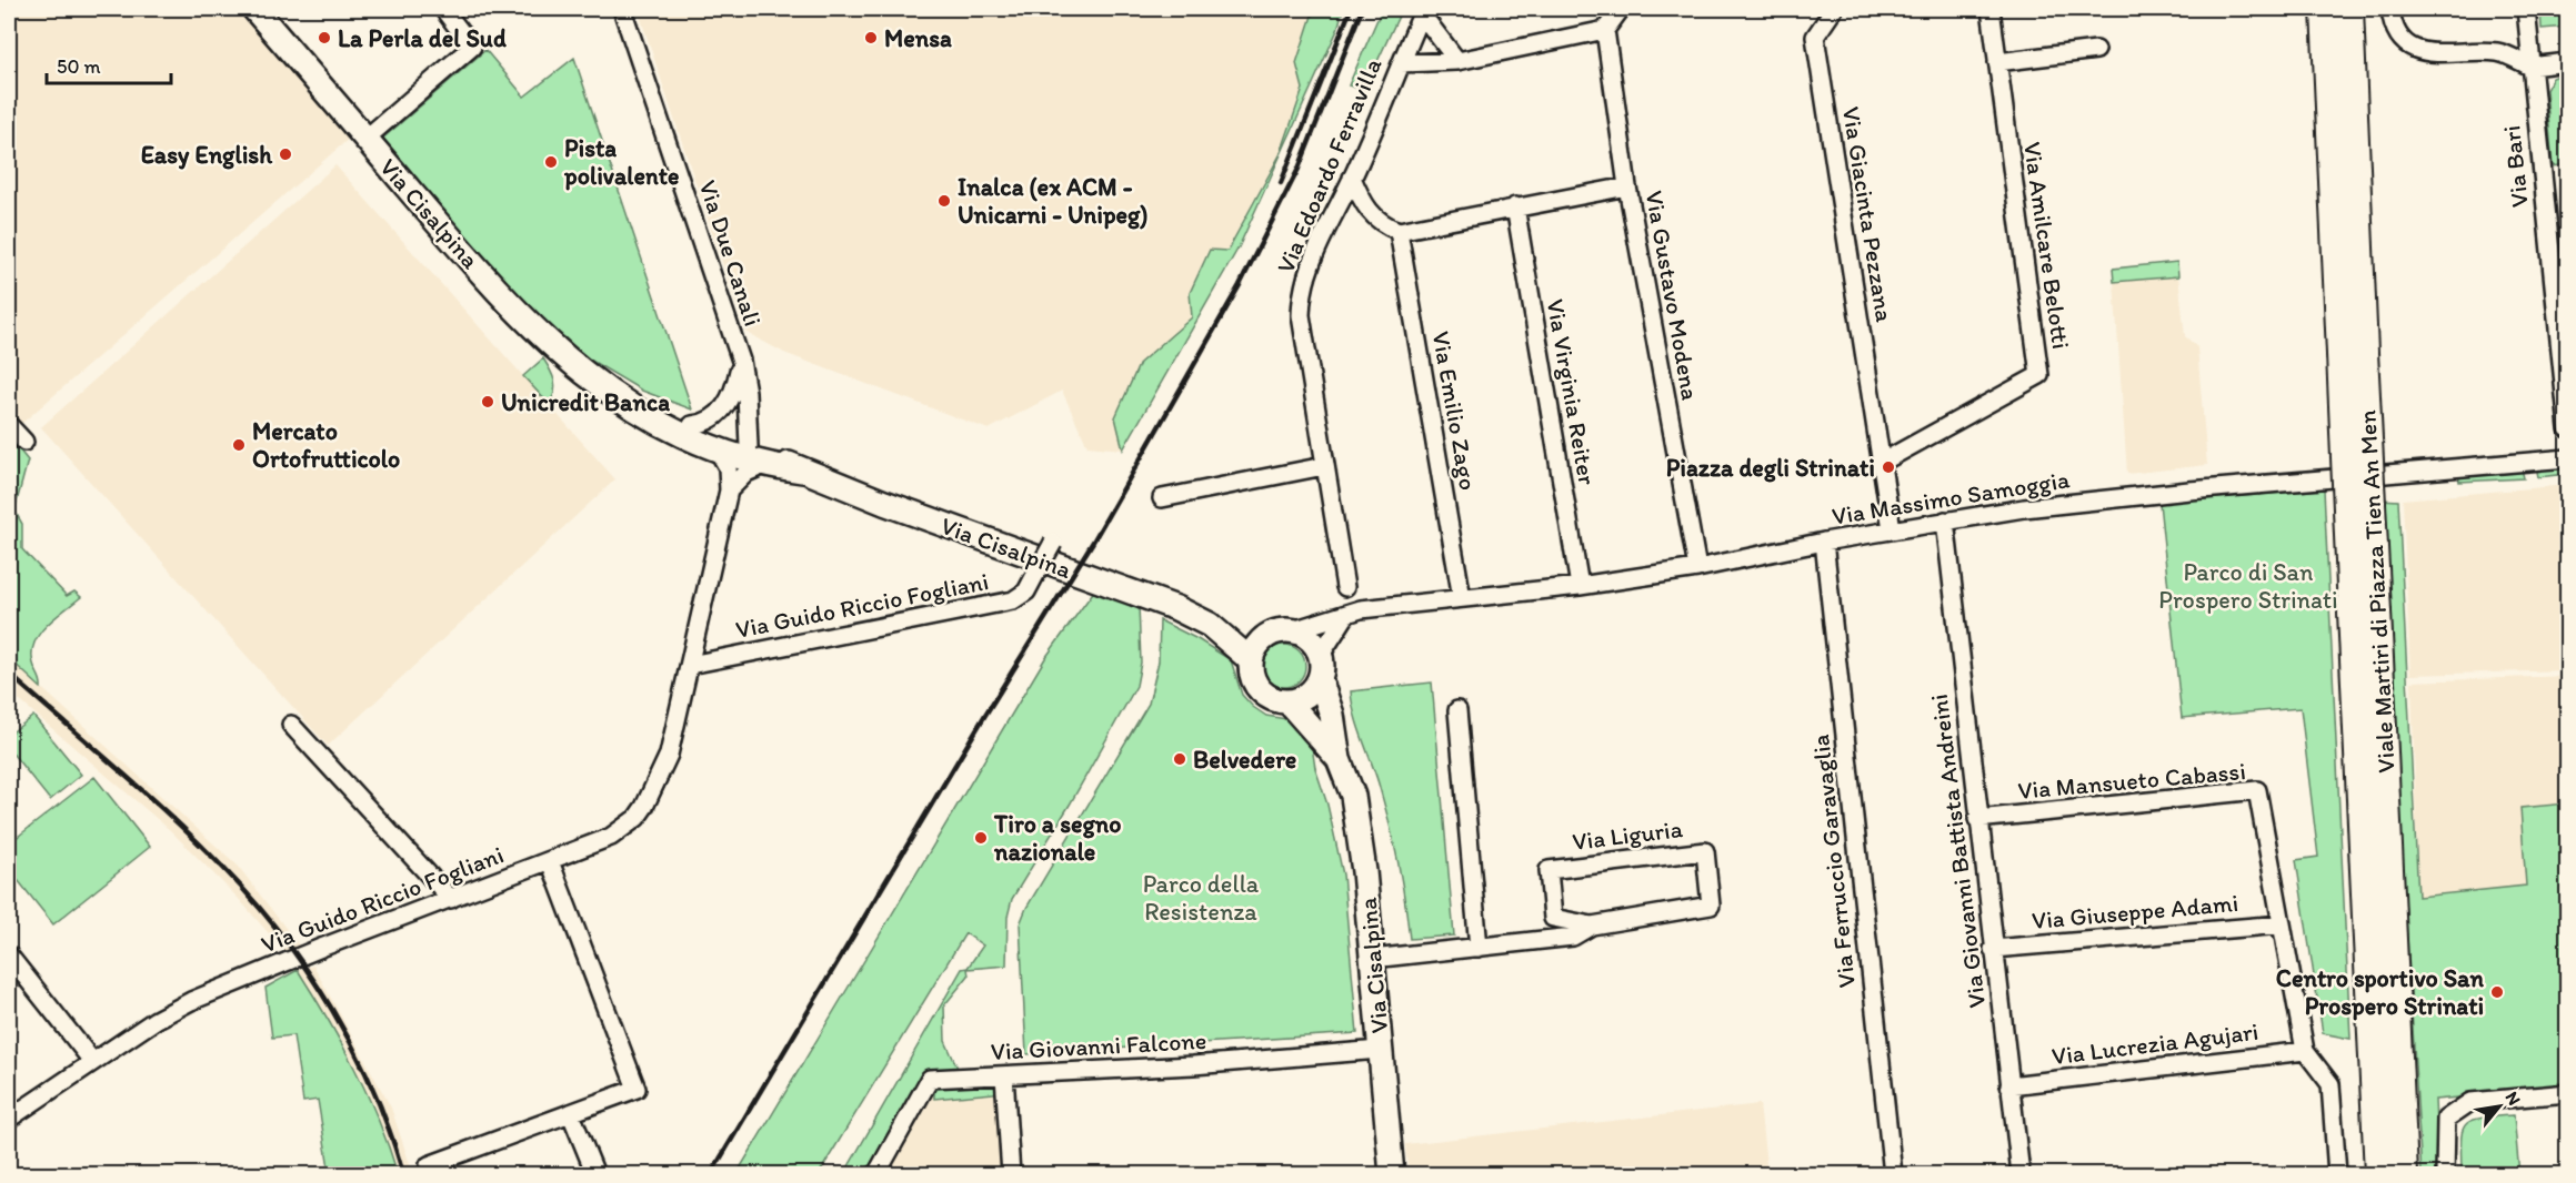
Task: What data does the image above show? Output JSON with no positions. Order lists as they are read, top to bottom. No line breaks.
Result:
{"streets":{"highway":["Viale Martiri di Piazza Tien An Men"],"main road":["Via Cisalpina"],"street":["Via Edoardo Ferravilla","Via Bari","Via Giacinta Pezzana","Via Amilcare Belotti","Via Due Canali","Via Gustavo Modena","Via Virginia Reiter","Via Emilio Zago","Via Massimo Samoggia","Via Guido Riccio Fogliani","Via Mansueto Cabassi","Via Liguria","Via Giovanni Battista Andreini","Via Ferruccio Garavaglia","Via Giuseppe Adami","Via Lucrezia Agujari","Via Giovanni Falcone"]},"crossings":[["Via Cisalpina","Via Due Canali"],["Via Cisalpina","Via Massimo Samoggia"],["Via Cisalpina","Via Guido Riccio Fogliani"],["Via Cisalpina","Via Liguria"],["Via Cisalpina","Via Giovanni Falcone"],["Via Giacinta Pezzana","Via Amilcare Belotti"],["Via Gustavo Modena","Via Massimo Samoggia"],["Via Virginia Reiter","Via Massimo Samoggia"],["Via Emilio Zago","Via Massimo Samoggia"],["Via Massimo Samoggia","Via Giovanni Battista Andreini"],["Via Massimo Samoggia","Via Ferruccio Garavaglia"],["Via Mansueto Cabassi","Via Giovanni Battista Andreini"],["Via Mansueto Cabassi","Via Giuseppe Adami"],["Via Mansueto Cabassi","Via Lucrezia Agujari"],["Via Giovanni Battista Andreini","Via Giuseppe Adami"],["Via Giovanni Battista Andreini","Via Lucrezia Agujari"]],"parks":["Parco di San Prospero Strinati","Parco della Resistenza"],"places":["La Perla del Sud","Mensa","Easy English","Pista polivalente","Inalca (ex ACM - Unicarni - Unipeg)","Unicredit Banca","Mercato Ortofrutticolo","Piazza degli Strinati","Belvedere","Tiro a segno nazionale","Centro sportivo San Prospero Strinati"],"scale_bar":"50 m","north":"top right"}
